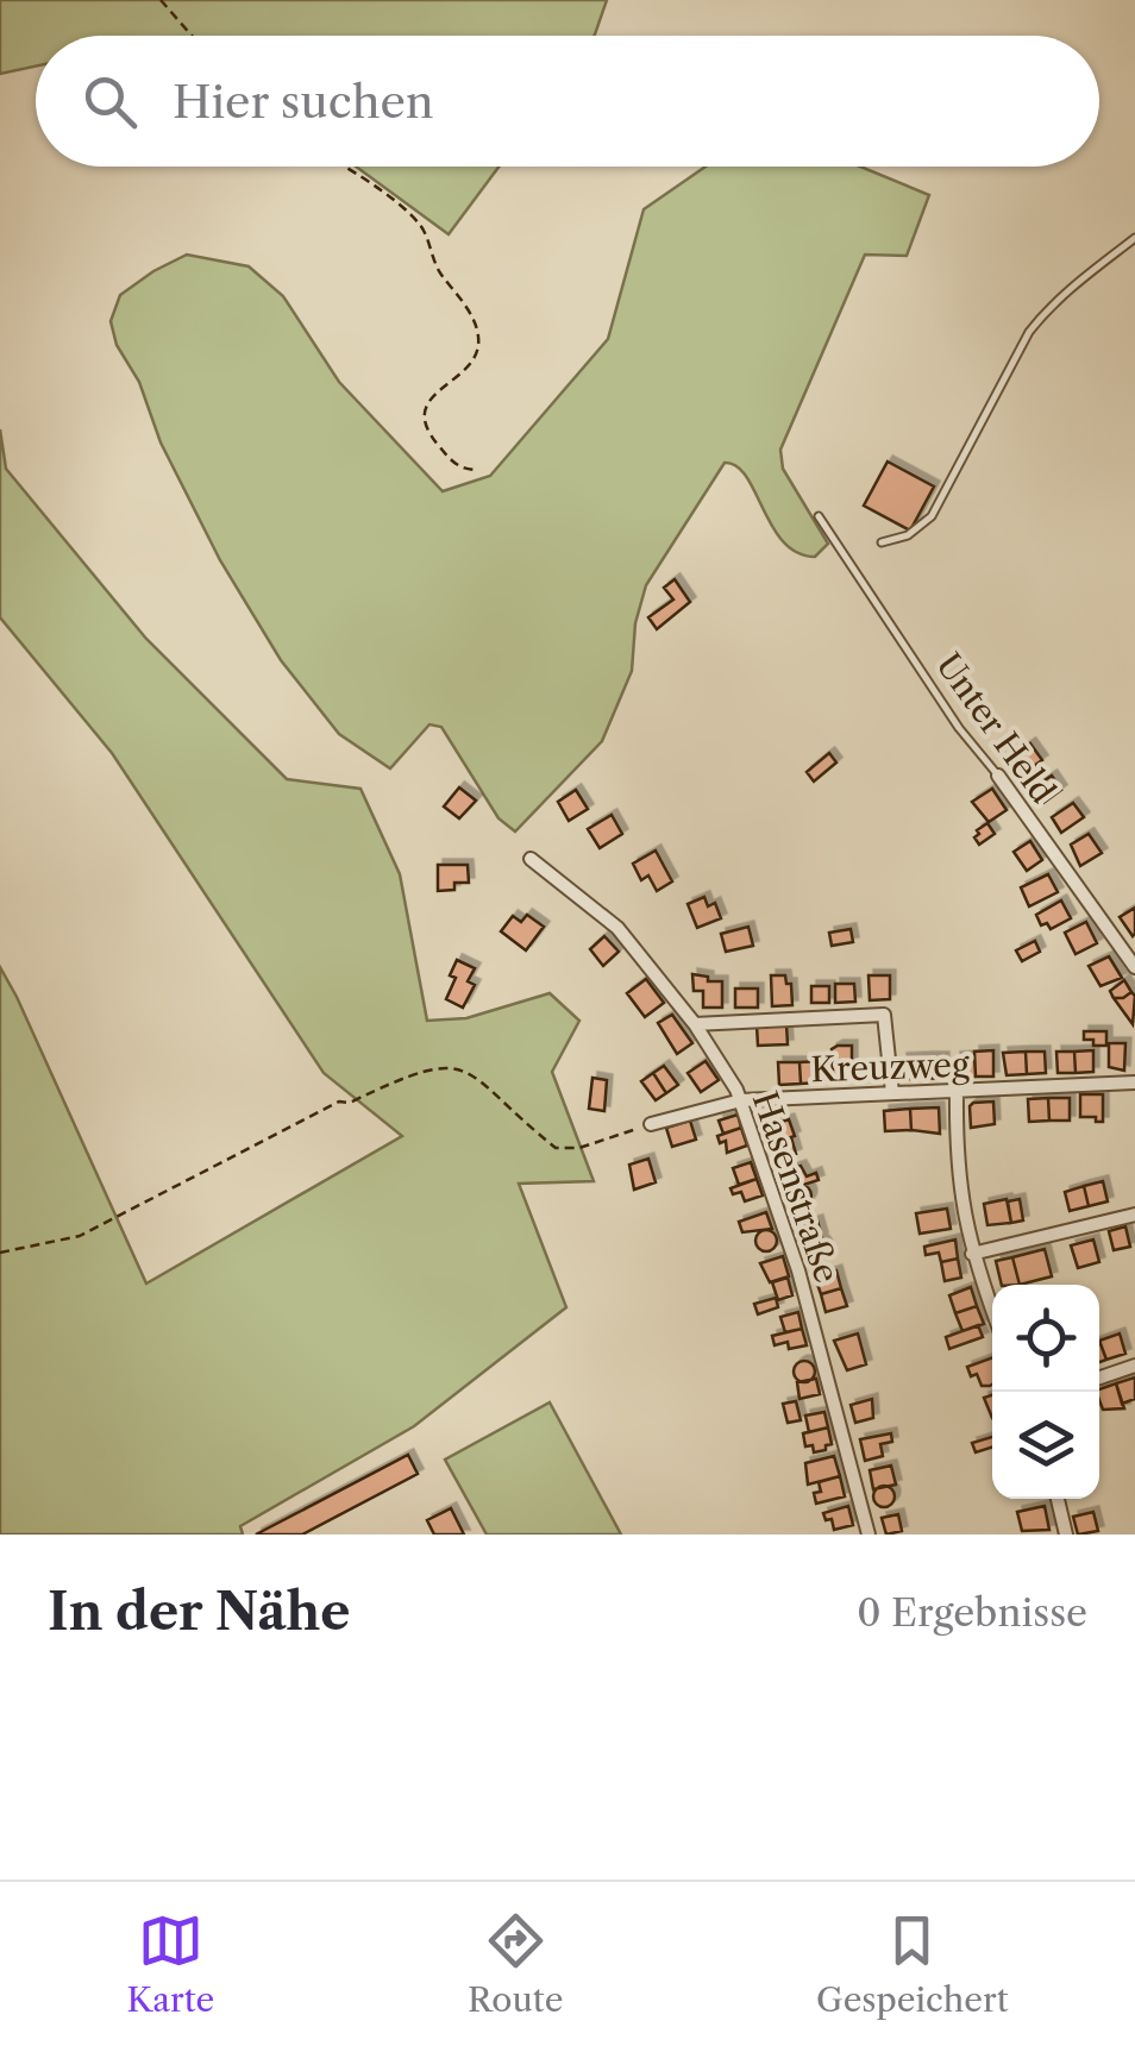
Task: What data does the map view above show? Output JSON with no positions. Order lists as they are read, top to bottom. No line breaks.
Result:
{"streets":{"street":["Unter Held","Kreuzweg","Hasenstraße"]},"crossings":[["Kreuzweg","Hasenstraße"]],"page":{"search":"Hier suchen","heading":["In der Nähe","0 Ergebnisse"],"nav":["Karte","Route","Gespeichert"]}}
